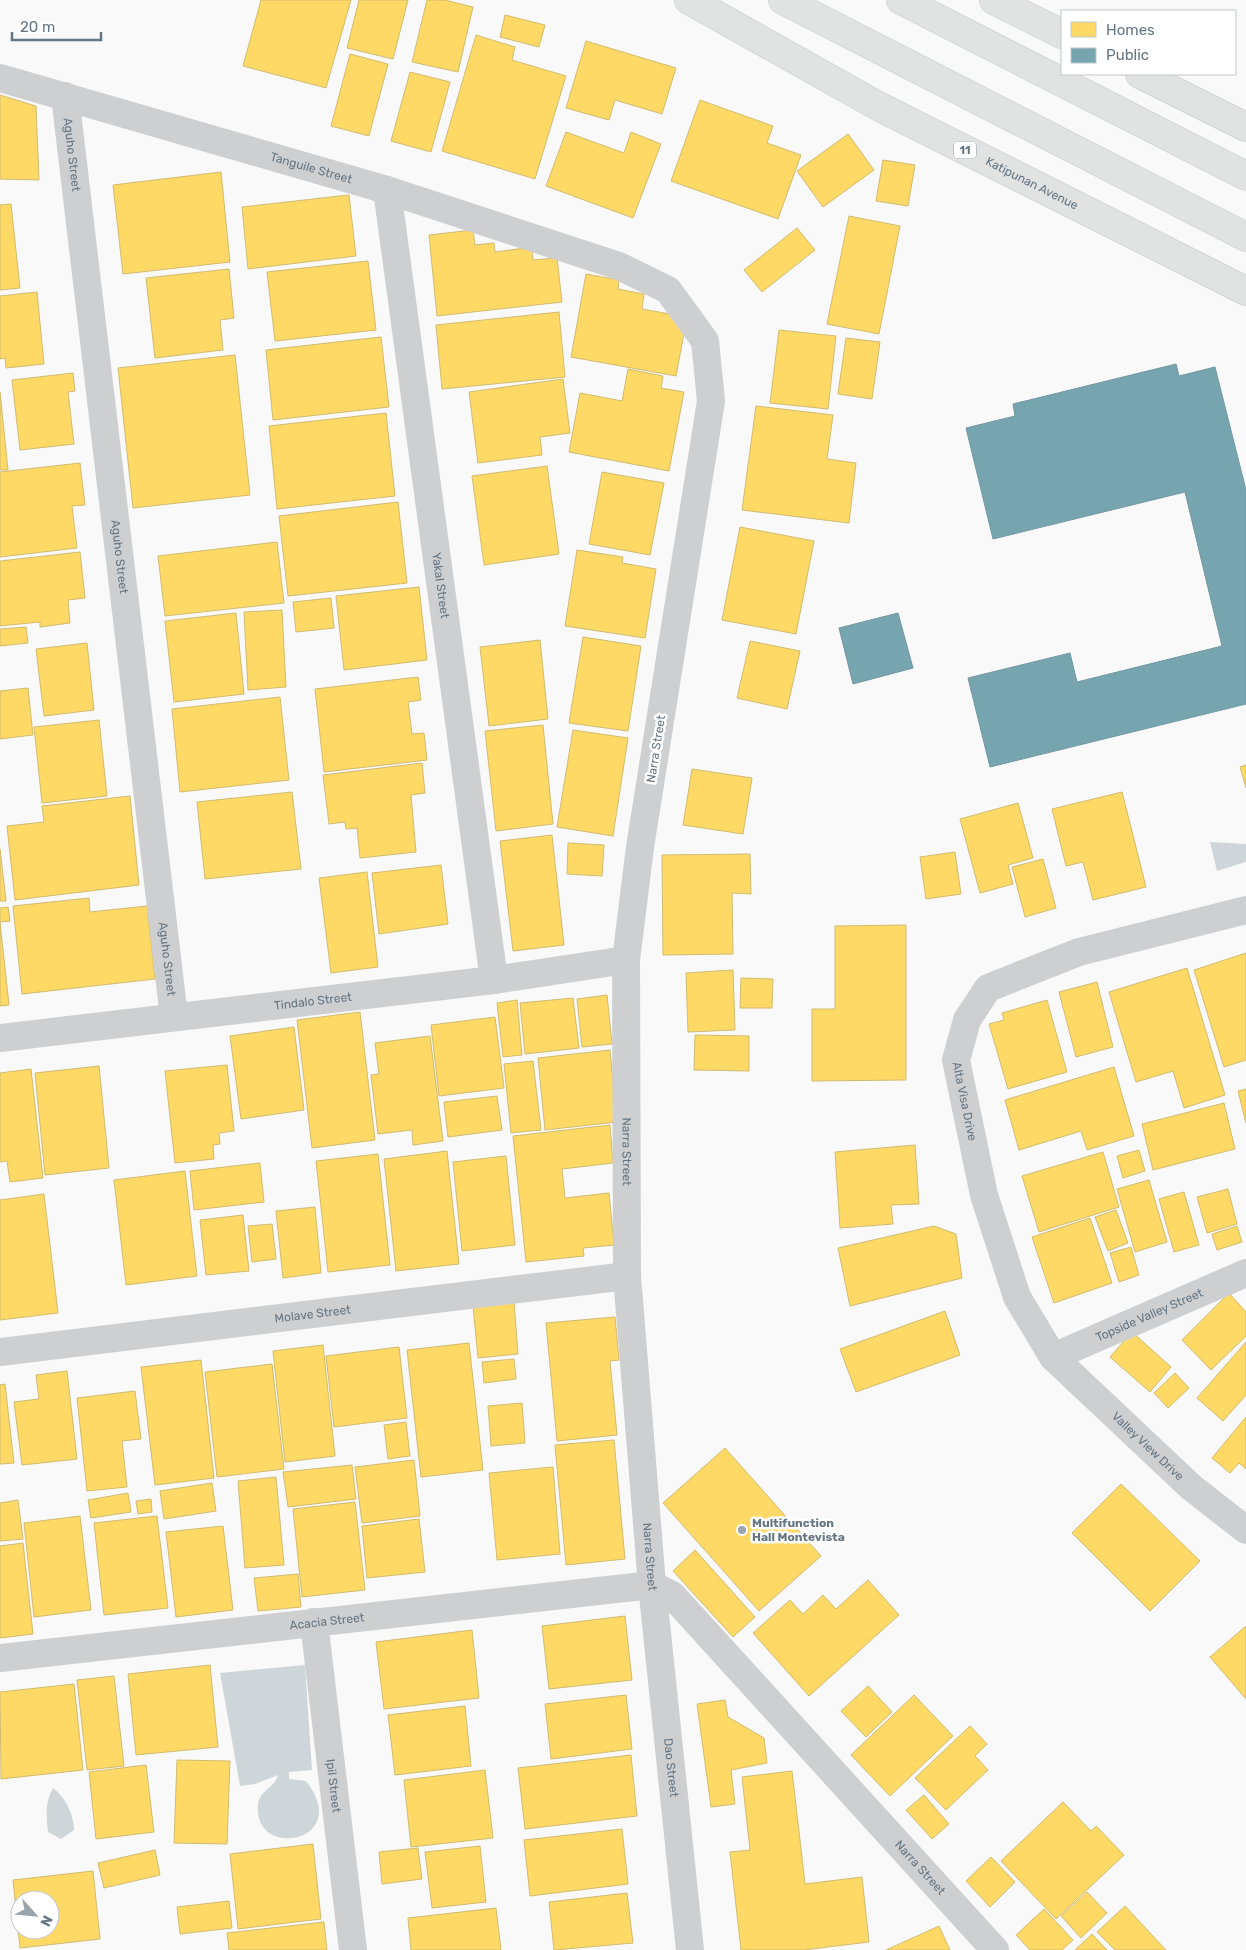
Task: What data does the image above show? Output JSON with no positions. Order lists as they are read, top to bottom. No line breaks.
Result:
{"streets":{"main road":["11","Katipunan Avenue"],"street":["Aguho Street","Tanguile Street","Yakal Street","Narra Street","Tindalo Street","Alta Visa Drive","Molave Street","Topside Valley Street","Valley View Drive","Acacia Street","Dao Street","Ipil Street"]},"crossings":[["Aguho Street","Tanguile Street"],["Aguho Street","Tindalo Street"],["Tanguile Street","Yakal Street"],["Tanguile Street","Narra Street"],["Yakal Street","Tindalo Street"],["Narra Street","Tindalo Street"],["Narra Street","Molave Street"],["Narra Street","Acacia Street"],["Narra Street","Dao Street"],["Alta Visa Drive","Topside Valley Street"],["Alta Visa Drive","Valley View Drive"],["Topside Valley Street","Valley View Drive"],["Acacia Street","Dao Street"],["Acacia Street","Ipil Street"]],"places":["Multifunction Hall Montevista"],"legend":["Homes","Public"],"scale_bar":"20 m","north":"bottom right"}
